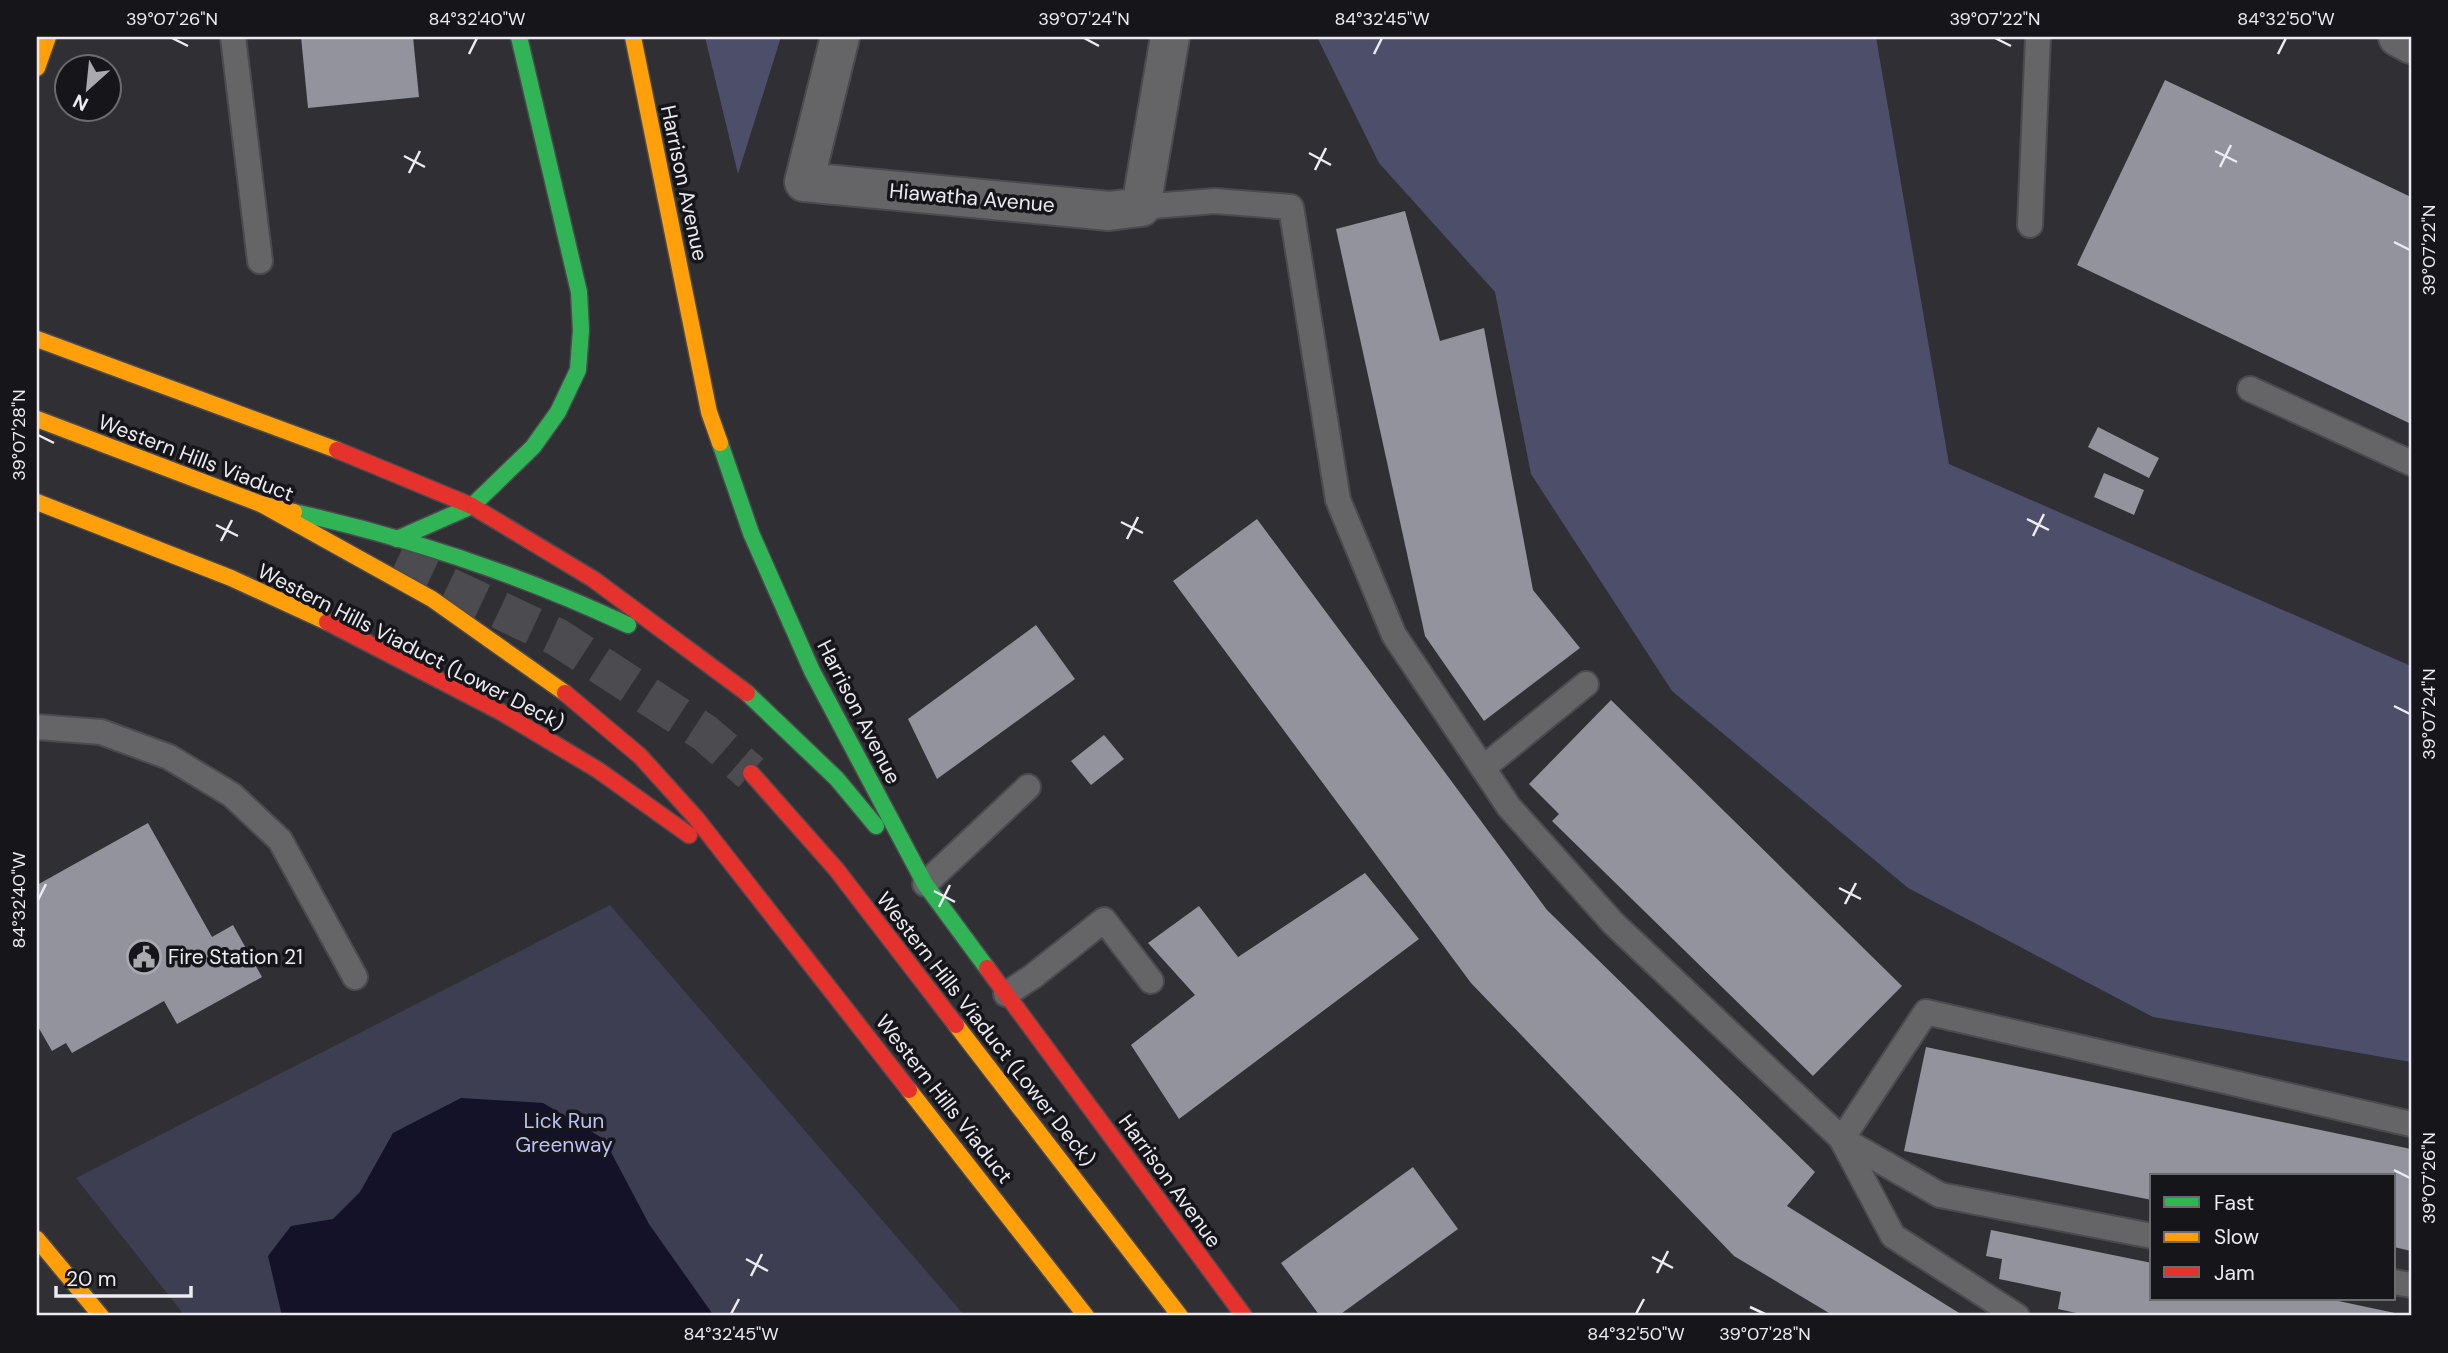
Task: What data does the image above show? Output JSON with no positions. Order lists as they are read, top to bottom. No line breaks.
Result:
{"streets":{"main road":["Harrison Avenue","Western Hills Viaduct","Western Hills Viaduct (Lower Deck)"],"street":["Hiawatha Avenue"]},"crossings":[["Western Hills Viaduct","Western Hills Viaduct (Lower Deck)"]],"parks":["Lick Run Greenway"],"places":{"public building":["Fire Station 21"]},"legend":["Fast","Slow","Jam"],"scale_bar":"20 m","north":"bottom left","coordinates":["39°07'26\"N","84°32'40\"W","39°07'24\"N","84°32'45\"W","39°07'22\"N","84°32'50\"W","39°07'28\"N"]}
